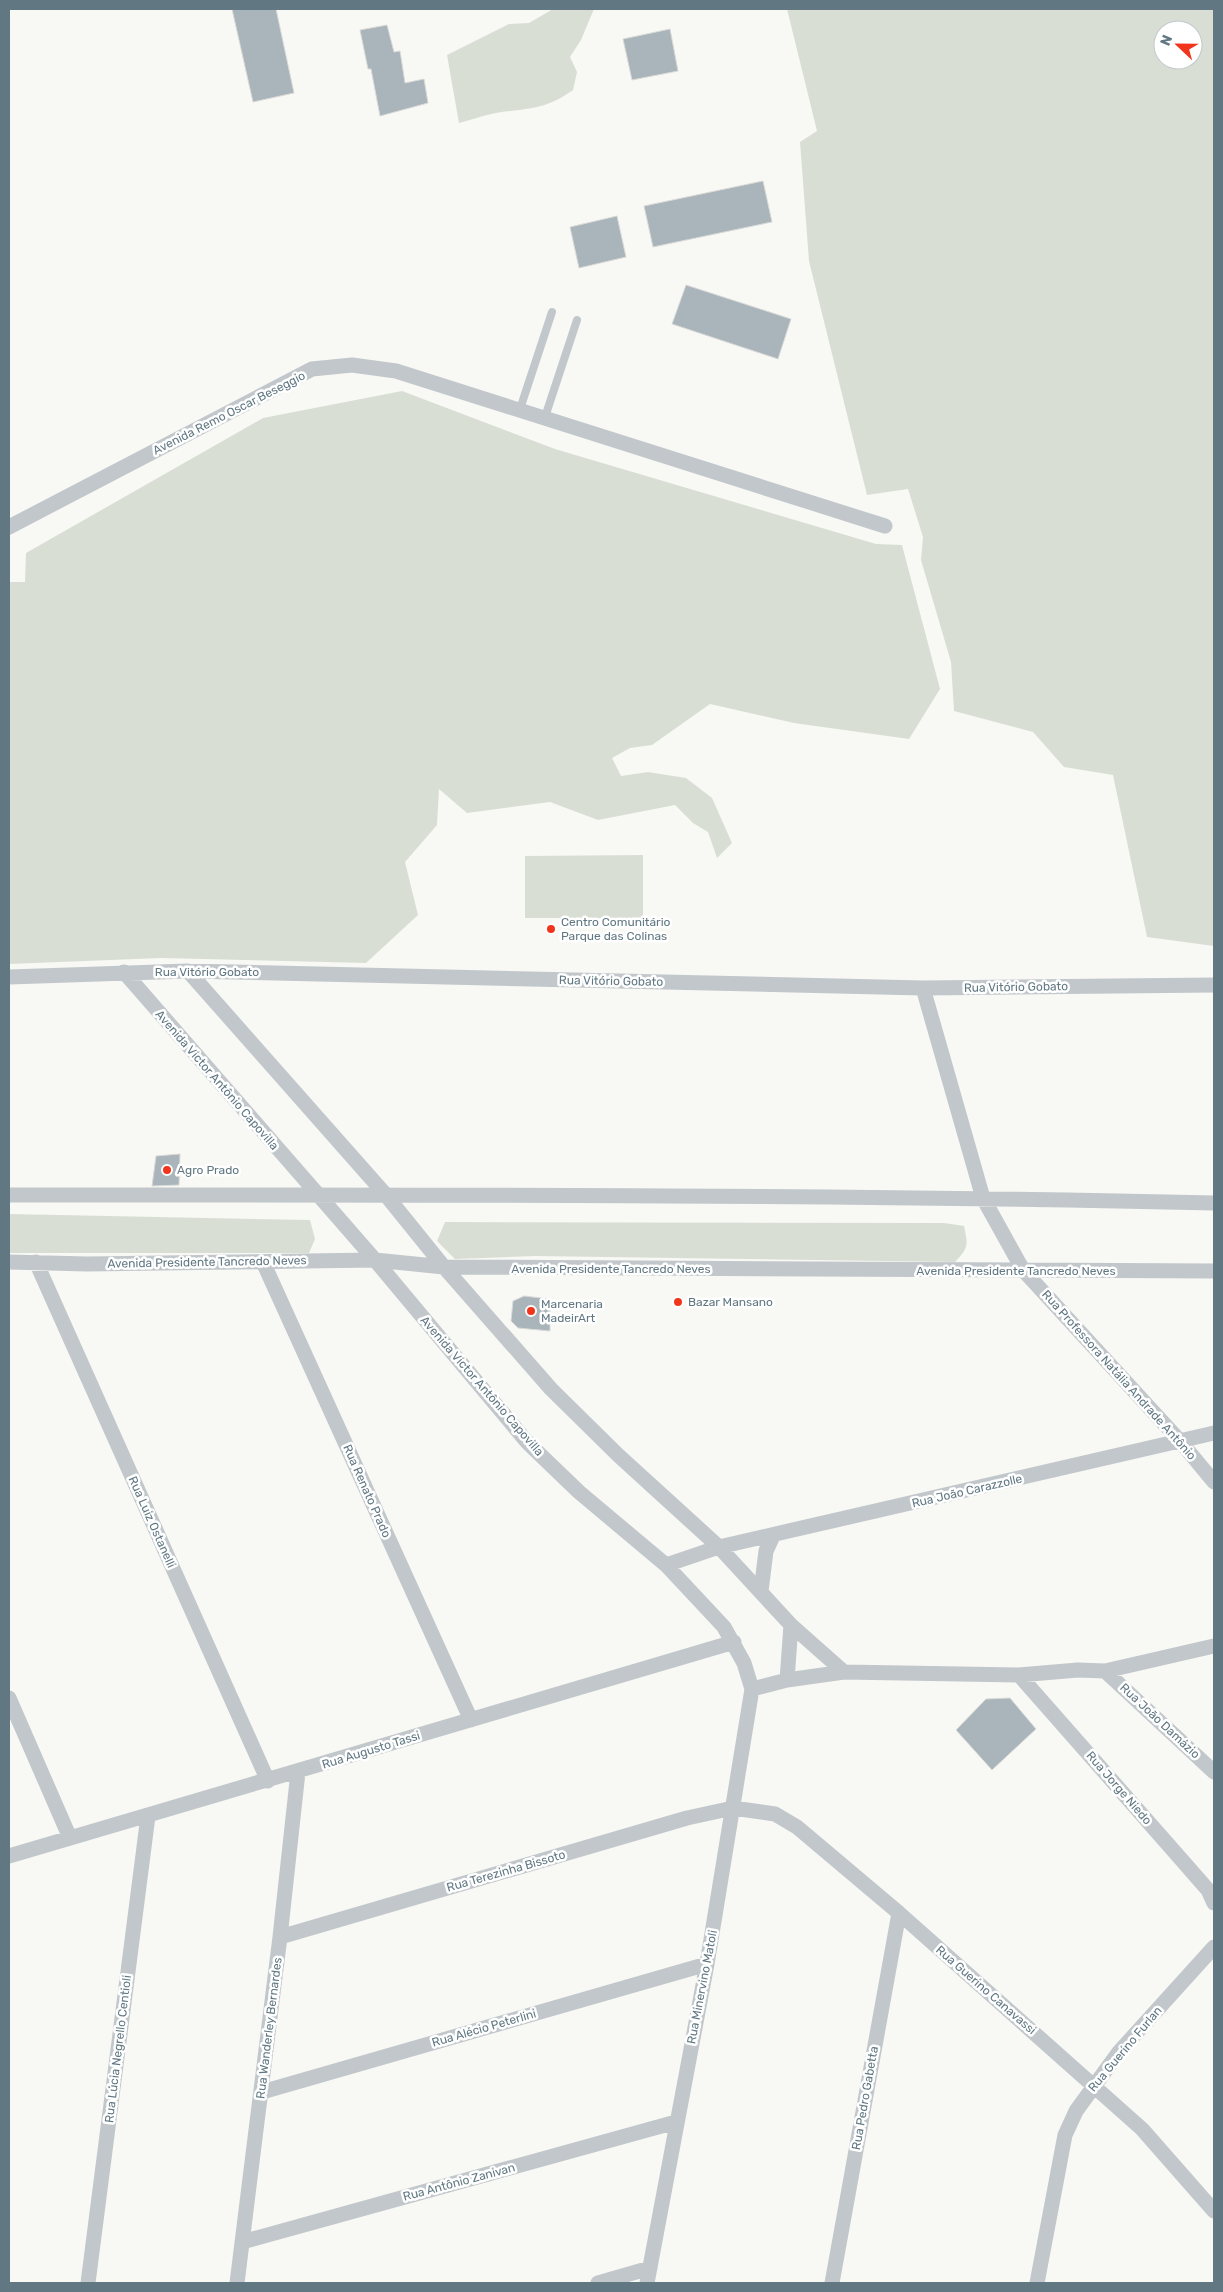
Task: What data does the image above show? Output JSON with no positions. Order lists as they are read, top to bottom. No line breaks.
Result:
{"streets":{"street":["Avenida Remo Oscar Beseggio","Rua Vitório Gobato","Avenida Victor Antônio Capovilla","Avenida Presidente Tancredo Neves","Rua Professora Natália Andrade Antônio","Rua Renato Prado","Rua João Carazzolle","Rua Luiz Ostanelli","Rua João Damázio","Rua Augusto Tassi","Rua Jorge Niedo","Rua Terezinha Bissoto","Rua Minervino Matoli","Rua Guerino Canavassi","Rua Wanderley Bernardes","Rua Alécio Peterlini","Rua Lúcia Negrello Centioli","Rua Guerino Furlan","Rua Pedro Gabetta","Rua Antônio Zanivan"]},"crossings":[["Rua Vitório Gobato","Avenida Victor Antônio Capovilla"],["Rua Vitório Gobato","Rua Professora Natália Andrade Antônio"],["Avenida Victor Antônio Capovilla","Avenida Presidente Tancredo Neves"],["Avenida Victor Antônio Capovilla","Rua João Carazzolle"],["Avenida Victor Antônio Capovilla","Rua Augusto Tassi"],["Avenida Victor Antônio Capovilla","Rua Minervino Matoli"],["Avenida Presidente Tancredo Neves","Rua Professora Natália Andrade Antônio"],["Avenida Presidente Tancredo Neves","Rua Renato Prado"],["Avenida Presidente Tancredo Neves","Rua Luiz Ostanelli"],["Rua Professora Natália Andrade Antônio","Rua João Carazzolle"],["Rua Renato Prado","Rua Augusto Tassi"],["Rua Luiz Ostanelli","Rua Augusto Tassi"],["Rua Augusto Tassi","Rua Wanderley Bernardes"],["Rua Augusto Tassi","Rua Lúcia Negrello Centioli"],["Rua Terezinha Bissoto","Rua Minervino Matoli"],["Rua Terezinha Bissoto","Rua Guerino Canavassi"],["Rua Terezinha Bissoto","Rua Wanderley Bernardes"],["Rua Minervino Matoli","Rua Guerino Canavassi"],["Rua Minervino Matoli","Rua Alécio Peterlini"],["Rua Minervino Matoli","Rua Antônio Zanivan"],["Rua Guerino Canavassi","Rua Guerino Furlan"],["Rua Guerino Canavassi","Rua Pedro Gabetta"],["Rua Wanderley Bernardes","Rua Alécio Peterlini"],["Rua Wanderley Bernardes","Rua Antônio Zanivan"]],"places":["Centro Comunitário Parque das Colinas","Agro Prado","Bazar Mansano","Marcenaria MadeirArt"],"north":"left"}
